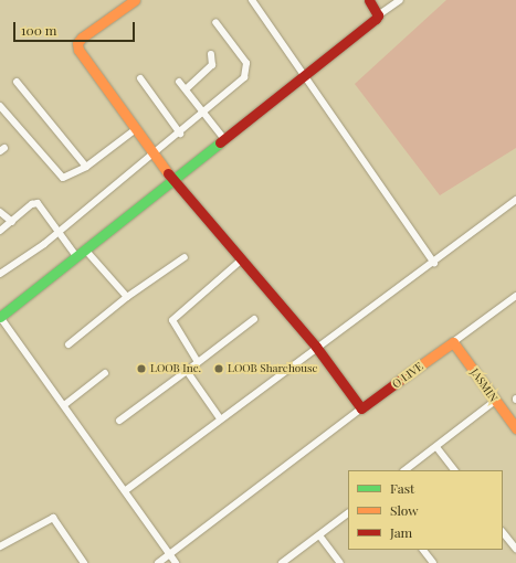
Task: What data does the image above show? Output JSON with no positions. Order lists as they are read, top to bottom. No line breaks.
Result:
{"streets":{"street":["O LIVE","JASMIN"]},"crossings":[["O LIVE","JASMIN"]],"places":["LOOB Inc.","LOOB Sharehouse"],"legend":["Fast","Slow","Jam"],"scale_bar":"100 m"}
